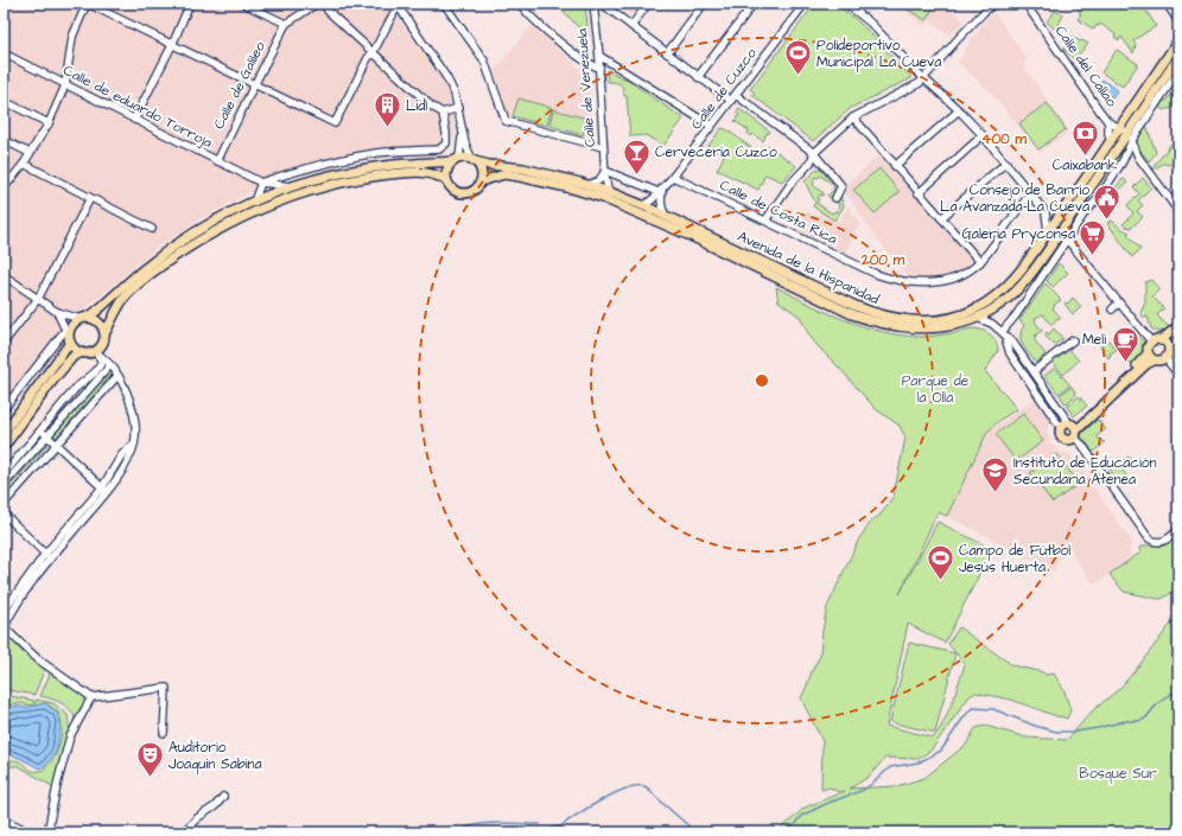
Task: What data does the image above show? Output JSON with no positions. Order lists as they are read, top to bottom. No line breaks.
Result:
{"streets":{"main road":["Avenida de la Hispanidad"],"street":["Calle del Callao","Calle de Galileo","Calle de Venezuela","Calle de Cuzco","Calle de eduardo Torroja","Calle de Costa Rica"]},"crossings":[["Calle del Callao","Avenida de la Hispanidad"],["Calle de Galileo","Calle de eduardo Torroja"],["Calle de Venezuela","Avenida de la Hispanidad"],["Calle de Cuzco","Calle de Costa Rica"],["Calle de Cuzco","Avenida de la Hispanidad"]],"parks":["Parque de la Olla","Bosque Sur"],"places":{"sports":["Polideportivo Municipal La Cueva","Campo de Fútbol Jesús Huerta"],"building":["Lidl"],"bank":["Caixabank"],"bar":["Cervecería Cuzco"],"public building":["Consejo de Barrio La Avanzada-La Cueva"],"supermarket":["Galería Pryconsa"],"cafe":["Meli"],"school or university":["Instituto de Educación Secundaria Atenea"],"theatre":["Auditorio Joaquín Sabina"]},"rings":["400 m","200 m"]}
